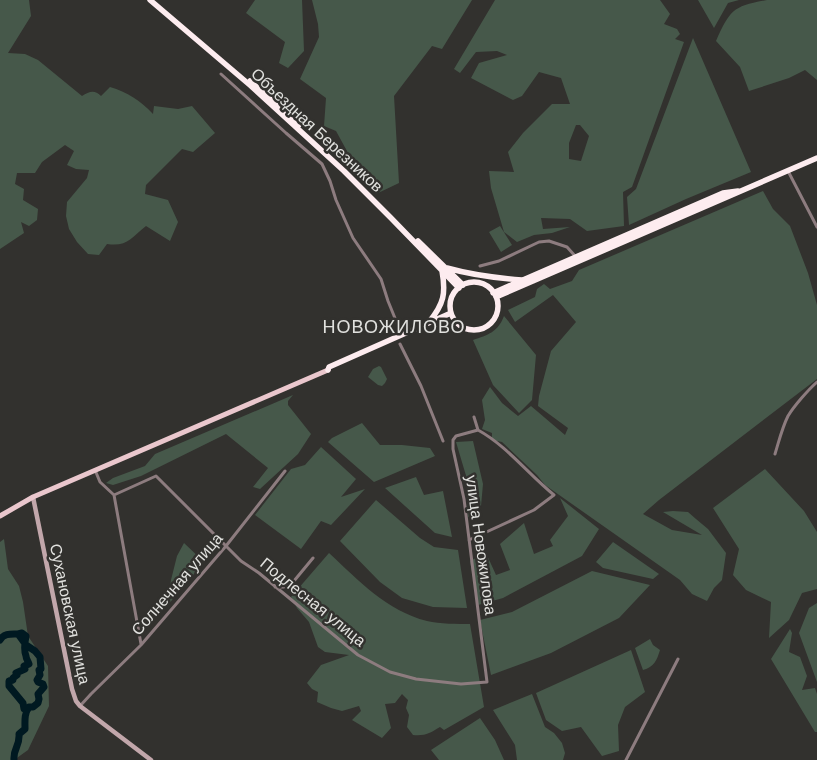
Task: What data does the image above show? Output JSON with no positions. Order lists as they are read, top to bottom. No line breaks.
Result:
{"streets":{"highway":["Объездная Березников"],"street":["улица Новожилова","Солнечная улица","Подлесная улица","Сухановская улица"]},"crossings":[["улица Новожилова","Подлесная улица"],["Солнечная улица","Подлесная улица"],["Солнечная улица","Сухановская улица"]],"districts":["НОВОЖИЛОВО"]}
